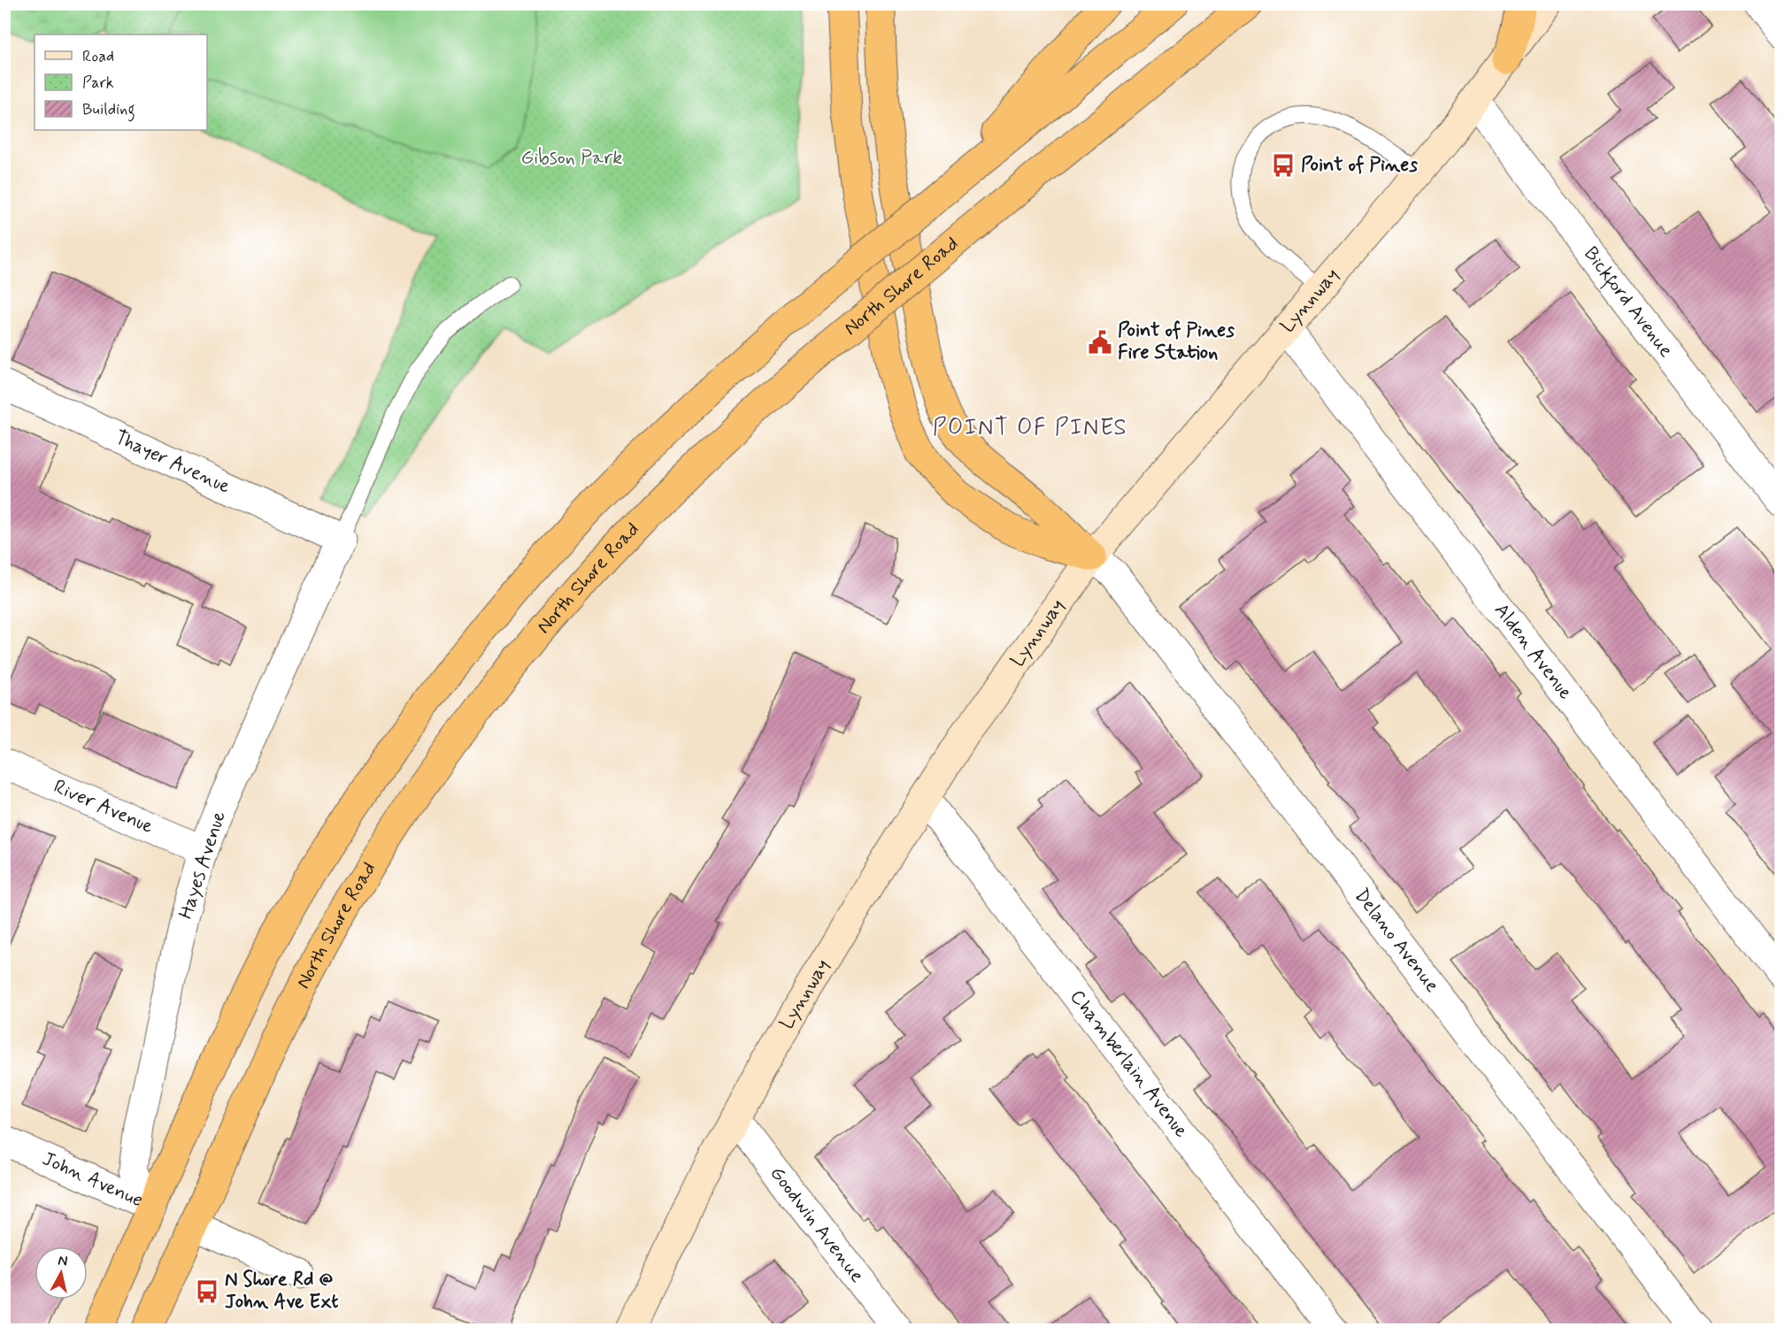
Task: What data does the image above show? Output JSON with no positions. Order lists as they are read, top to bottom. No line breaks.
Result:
{"streets":{"highway":["North Shore Road"],"main road":["Lynnway"],"street":["Bickford Avenue","Thayer Avenue","Alden Avenue","River Avenue","Hayes Avenue","Delano Avenue","Chamberlain Avenue","John Avenue","Goodwin Avenue"]},"crossings":[["Lynnway","Bickford Avenue"],["Lynnway","Alden Avenue"],["Lynnway","Delano Avenue"],["Lynnway","Chamberlain Avenue"],["Lynnway","Goodwin Avenue"],["Thayer Avenue","Hayes Avenue"],["River Avenue","Hayes Avenue"],["Hayes Avenue","John Avenue"]],"districts":["POINT OF PINES"],"parks":["Gibson Park"],"places":{"bus stop":["Point of Pines","N Shore Rd @ John Ave Ext"],"public building":["Point of Pines Fire Station"]},"legend":["Road","Park","Building"],"north":"top"}
